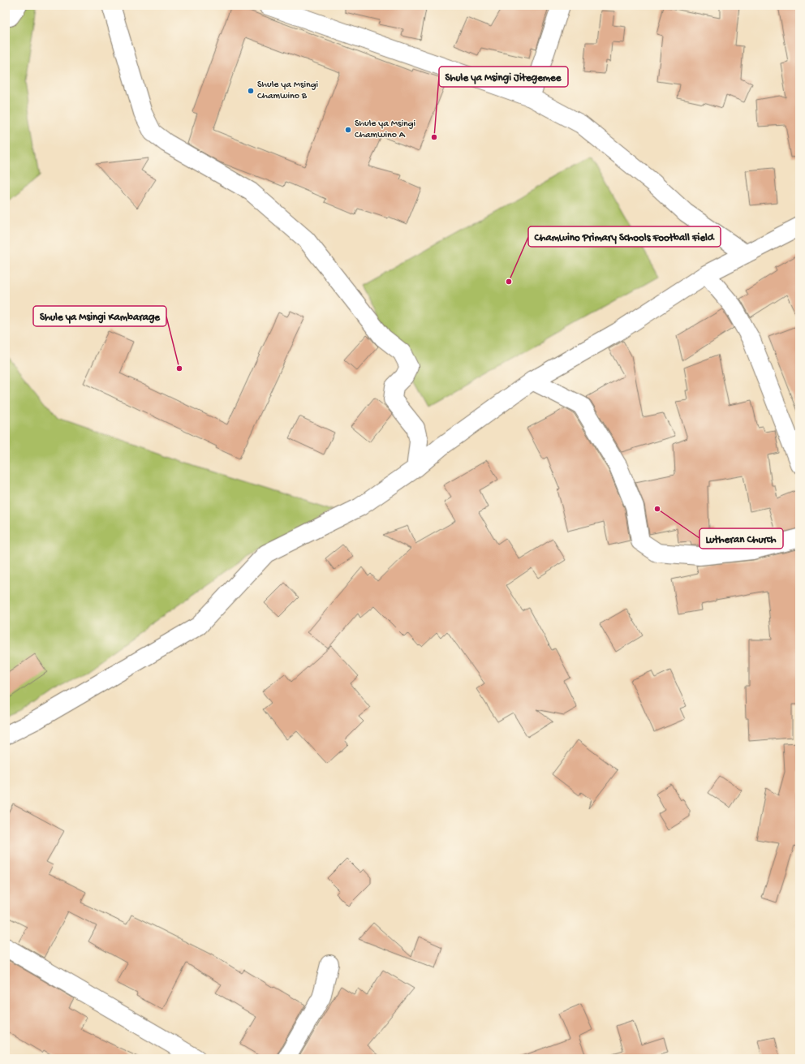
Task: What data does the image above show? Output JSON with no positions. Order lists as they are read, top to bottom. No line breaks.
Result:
{"places":["Shule ya Msingi Chamwino B","Shule ya Msingi Chamwino A","Shule ya Msingi Jitegemee","Chamwino Primary Schools Football Field","Shule ya Msingi Kambarage","Lutheran Church"]}
